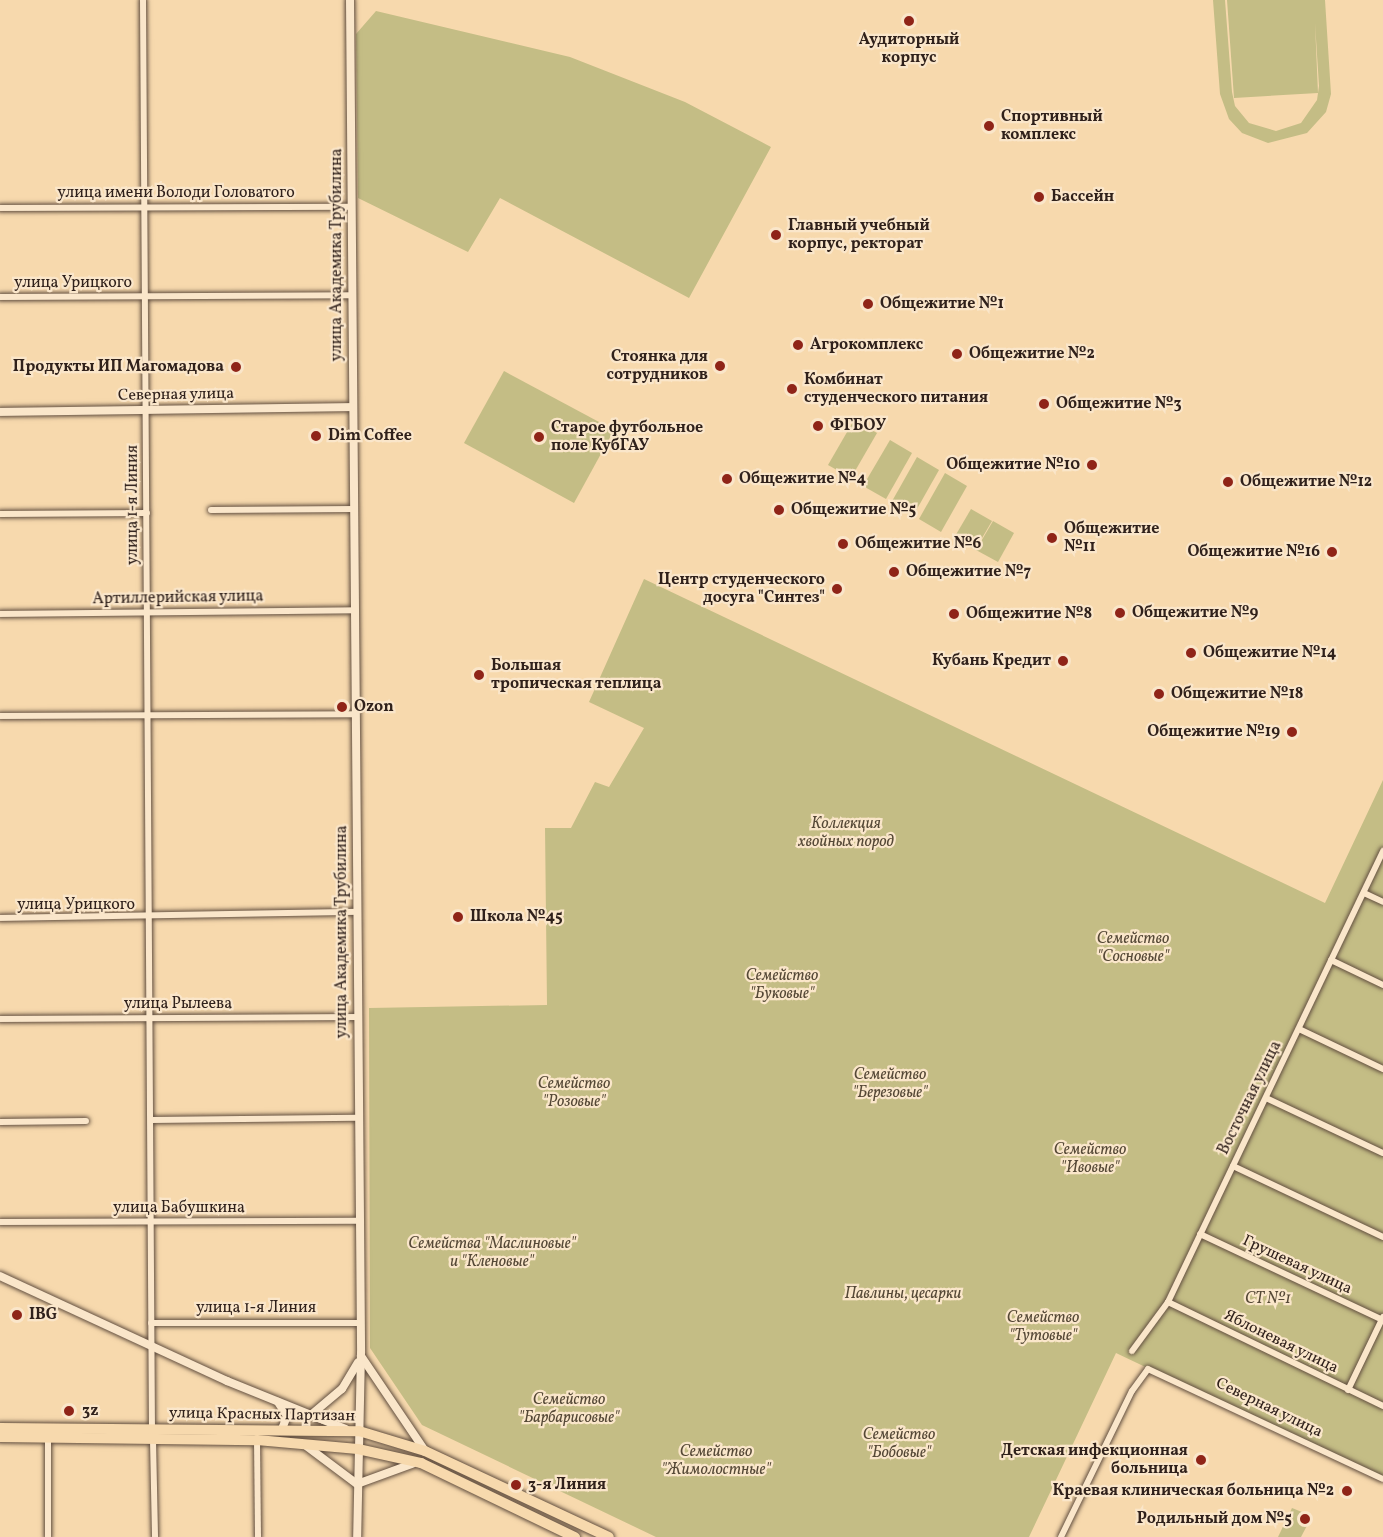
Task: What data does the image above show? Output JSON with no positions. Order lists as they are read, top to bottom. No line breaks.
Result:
{"streets":{"highway":["улица Красных Партизан"],"main road":["улица Академика Трубилина","Северная улица"],"street":["улица имени Володи Головатого","улица Урицкого","улица 1-я Линия","Артиллерийская улица","улица Рылеева","Восточная улица","улица Бабушкина","Грушевая улица","Яблоневая улица"]},"crossings":[["улица имени Володи Головатого","улица Академика Трубилина"],["улица имени Володи Головатого","улица 1-я Линия"],["улица Академика Трубилина","Северная улица"],["улица Академика Трубилина","улица 1-я Линия"],["улица Академика Трубилина","Артиллерийская улица"],["улица Академика Трубилина","улица Рылеева"],["улица Академика Трубилина","улица Бабушкина"],["улица Академика Трубилина","улица Красных Партизан"],["улица Урицкого","улица 1-я Линия"],["Северная улица","улица 1-я Линия"],["улица 1-я Линия","Артиллерийская улица"],["улица 1-я Линия","улица Рылеева"],["улица 1-я Линия","улица Бабушкина"],["улица 1-я Линия","улица Красных Партизан"],["Восточная улица","Грушевая улица"],["Восточная улица","Яблоневая улица"]],"parks":["Коллекция хвойных пород","Семейство \"Сосновые\"","Семейство \"Буковые\"","Семейство \"Березовые\"","Семейство \"Розовые\"","Семейство \"Ивовые\"","Семейства \"Маслиновые\" и \"Кленовые\"","Павлины, цесарки","СТ №1","Семейство \"Тутовые\"","Семейство \"Барбарисовые\"","Семейство \"Бобовые\"","Семейство \"Жимолостные\""],"places":["Аудиторный корпус","Спортивный комплекс","Бассейн","Главный учебный корпус, ректорат","Общежитие №1","Агрокомплекс","Общежитие №2","Стоянка для сотрудников","Продукты ИП Магомадова","Комбинат студенческого питания","Общежитие №3","ФГБОУ","Dim Coffee","Старое футбольное поле КубГАУ","Общежитие №10","Общежитие №4","Общежитие №12","Общежитие №5","Общежитие №11","Общежитие №6","Общежитие №16","Общежитие №7","Центр студенческого досуга \"Синтез\"","Общежитие №9","Общежитие №8","Общежитие №14","Кубань Кредит","Большая тропическая теплица","Общежитие №18","Ozon","Общежитие №19","Школа №45","IBG","3z","Детская инфекционная больница","3-я Линия","Краевая клиническая больница №2","Родильный дом №5"]}
